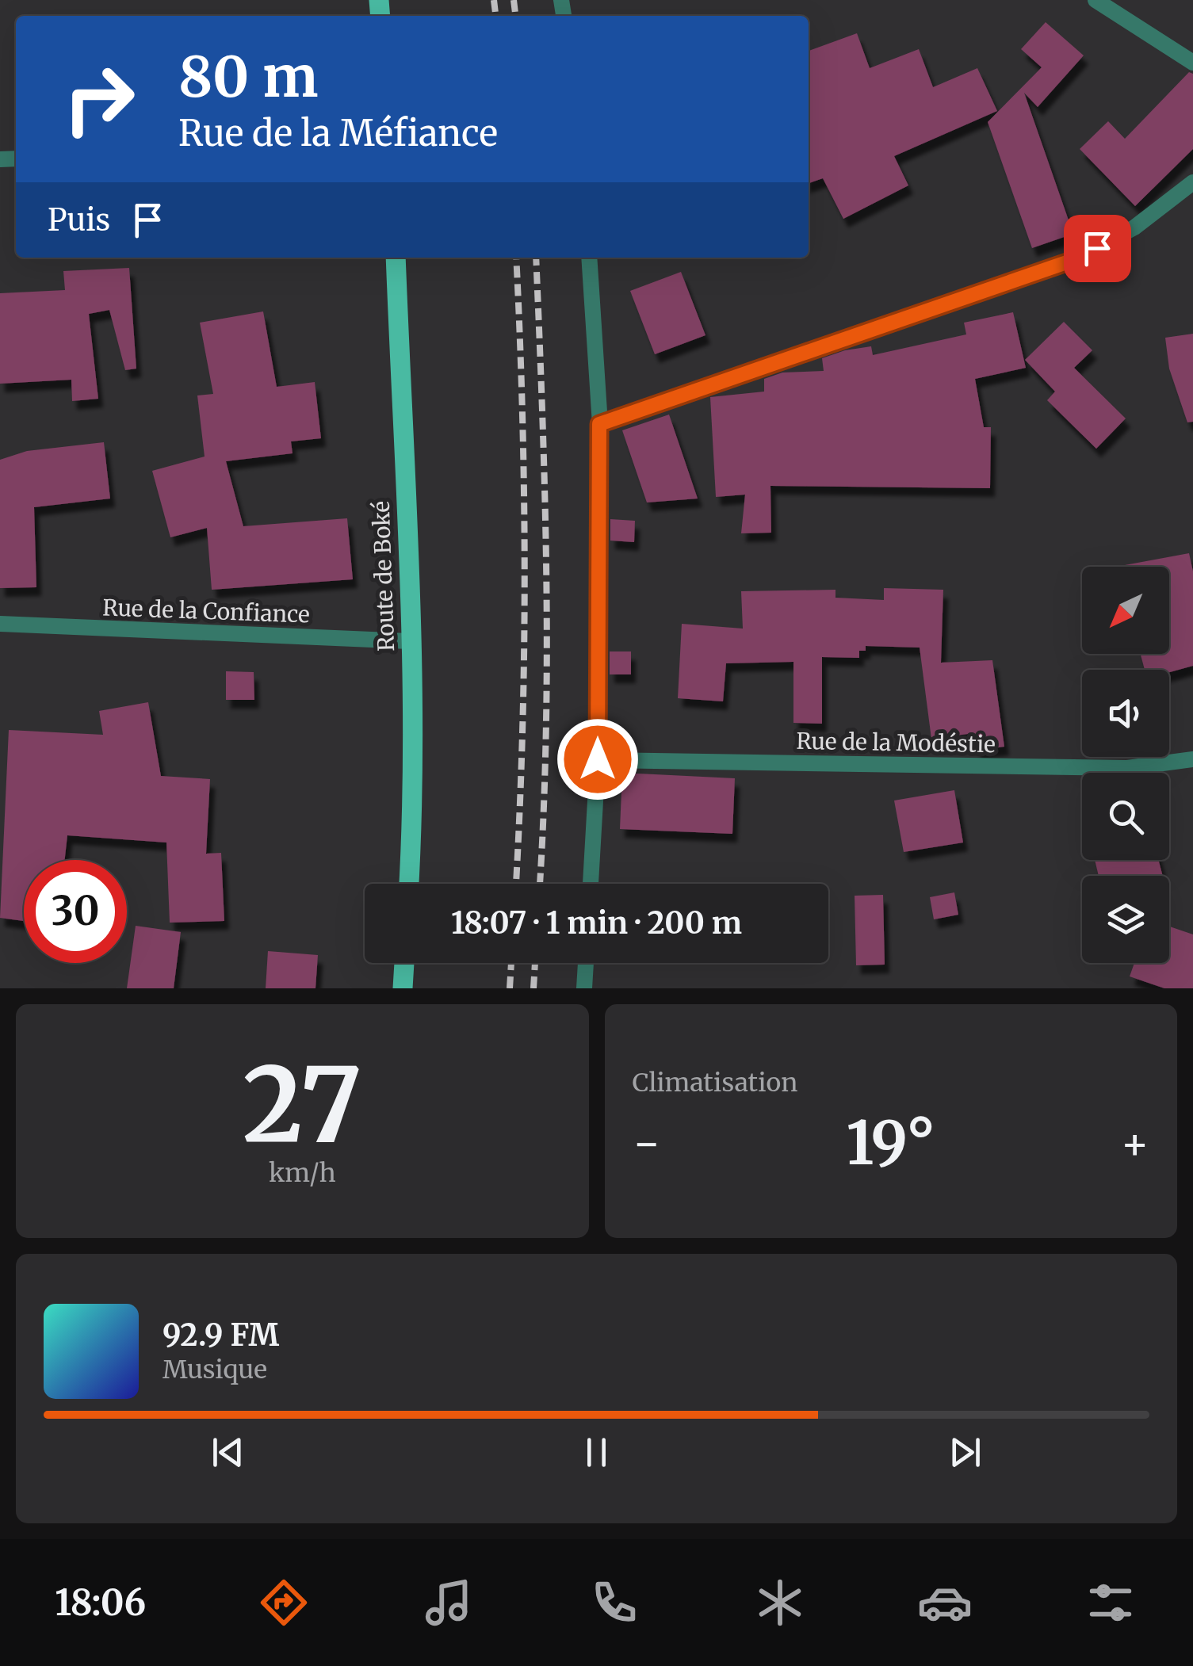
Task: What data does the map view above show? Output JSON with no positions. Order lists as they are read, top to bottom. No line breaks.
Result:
{"streets":{"main road":["Route de Boké"],"street":["Rue de la Confiance","Rue de la Modéstie"]},"crossings":[["Route de Boké","Rue de la Confiance"]],"north":"bottom left","page":{"turn":["80 m","Rue de la Méfiance"],"then":"Puis","limit":"30","trip":"18:07 · 1 min · 200 m","tile":[["27","km/h"],"Climatisation"],"heat":["−","19°","+"],"song":["92.9 FM","Musique"],"tabs":"18:06"}}
